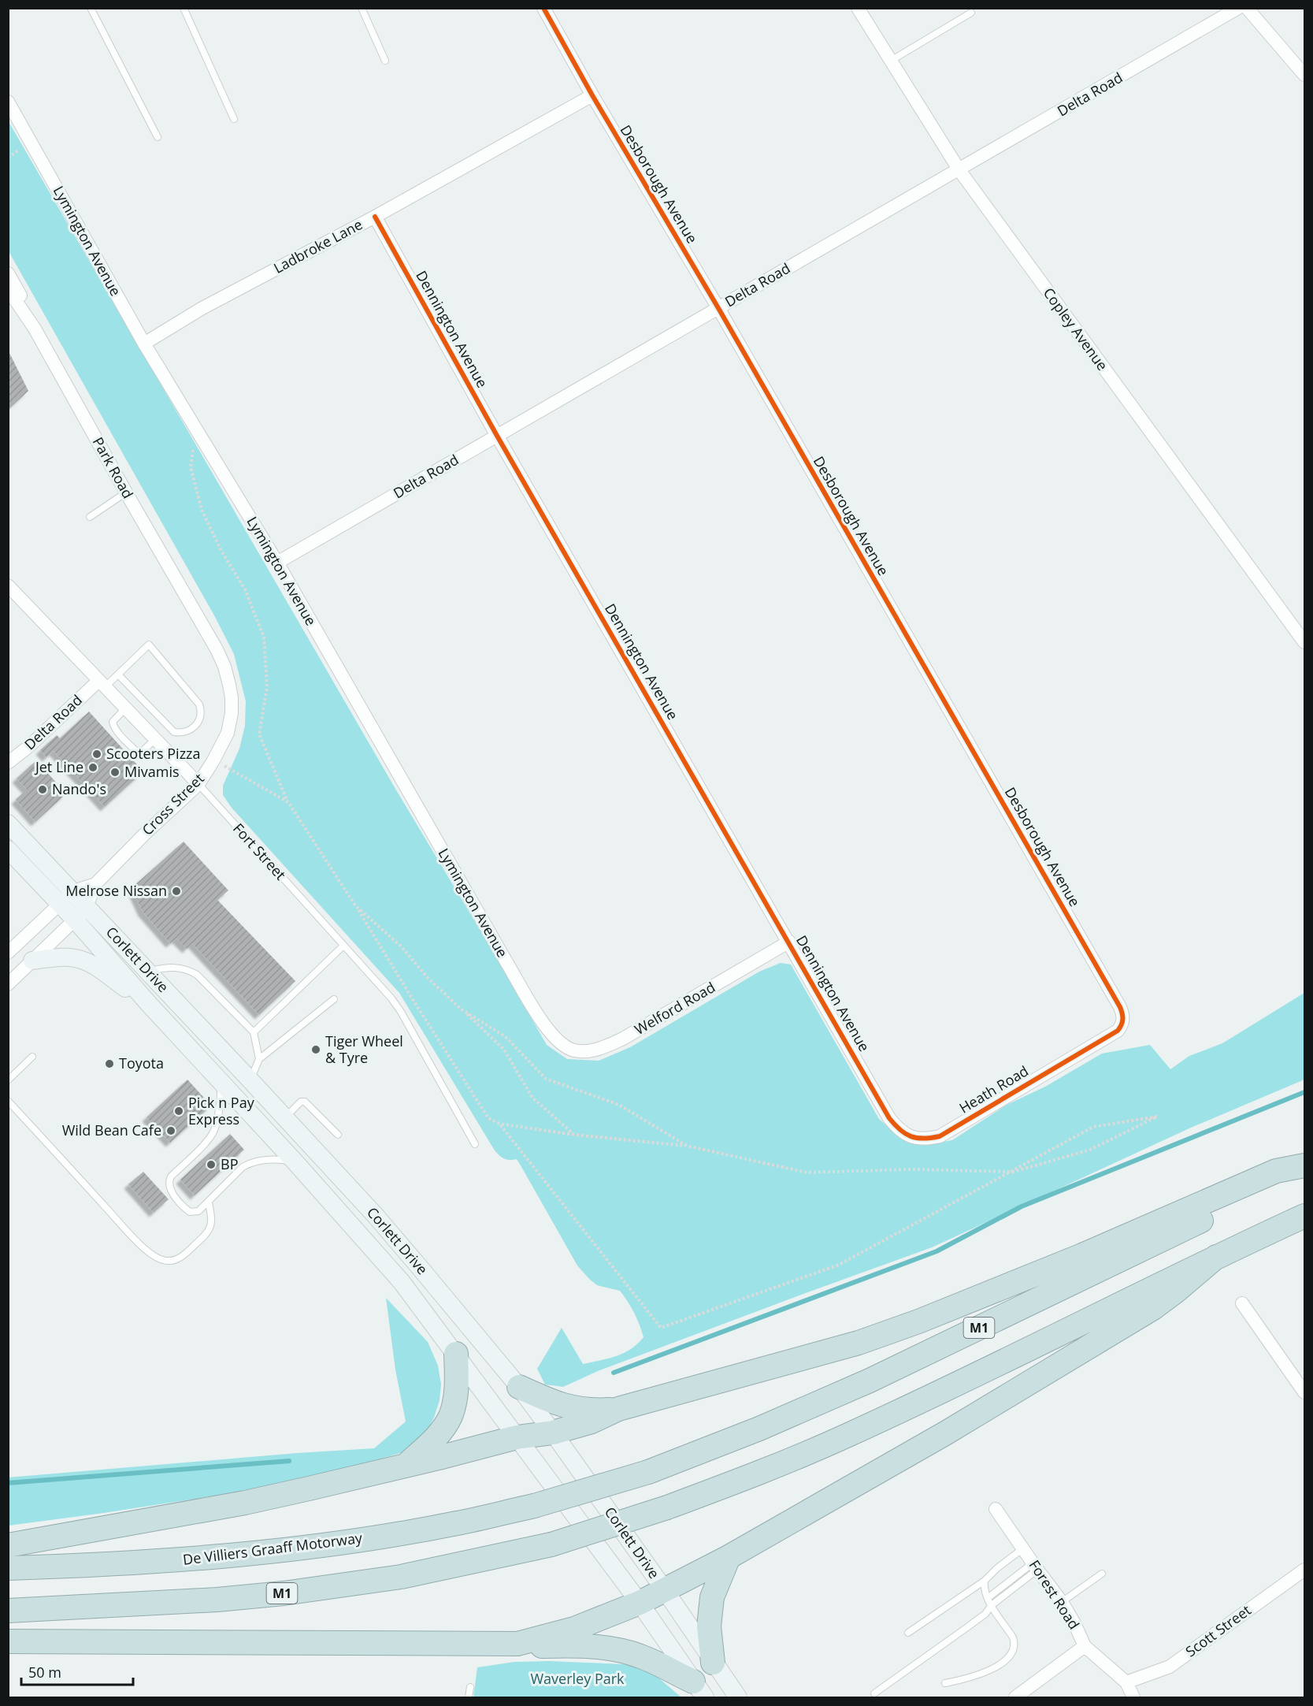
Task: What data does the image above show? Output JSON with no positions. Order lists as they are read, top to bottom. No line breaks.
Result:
{"streets":{"highway":["M1","De Villiers Graaff Motorway"],"main road":["Corlett Drive"],"street":["Delta Road","Desborough Avenue","Lymington Avenue","Ladbroke Lane","Dennington Avenue","Copley Avenue","Park Road","Cross Street","Fort Street","Welford Road","Heath Road","Forest Road","Scott Street"]},"crossings":[["Delta Road","Desborough Avenue"],["Delta Road","Lymington Avenue"],["Delta Road","Dennington Avenue"],["Delta Road","Copley Avenue"],["Delta Road","Fort Street"],["Desborough Avenue","Ladbroke Lane"],["Desborough Avenue","Heath Road"],["Lymington Avenue","Ladbroke Lane"],["Lymington Avenue","Welford Road"],["Ladbroke Lane","Dennington Avenue"],["Dennington Avenue","Welford Road"],["Dennington Avenue","Heath Road"],["Park Road","Cross Street"],["Cross Street","Fort Street"],["Cross Street","Corlett Drive"],["Forest Road","Scott Street"]],"parks":["Waverley Park"],"places":["Scooters Pizza","Jet Line","Mivamis","Nando's","Melrose Nissan","Tiger Wheel & Tyre","Toyota","Pick n Pay Express","Wild Bean Cafe","BP"],"scale_bar":"50 m"}
